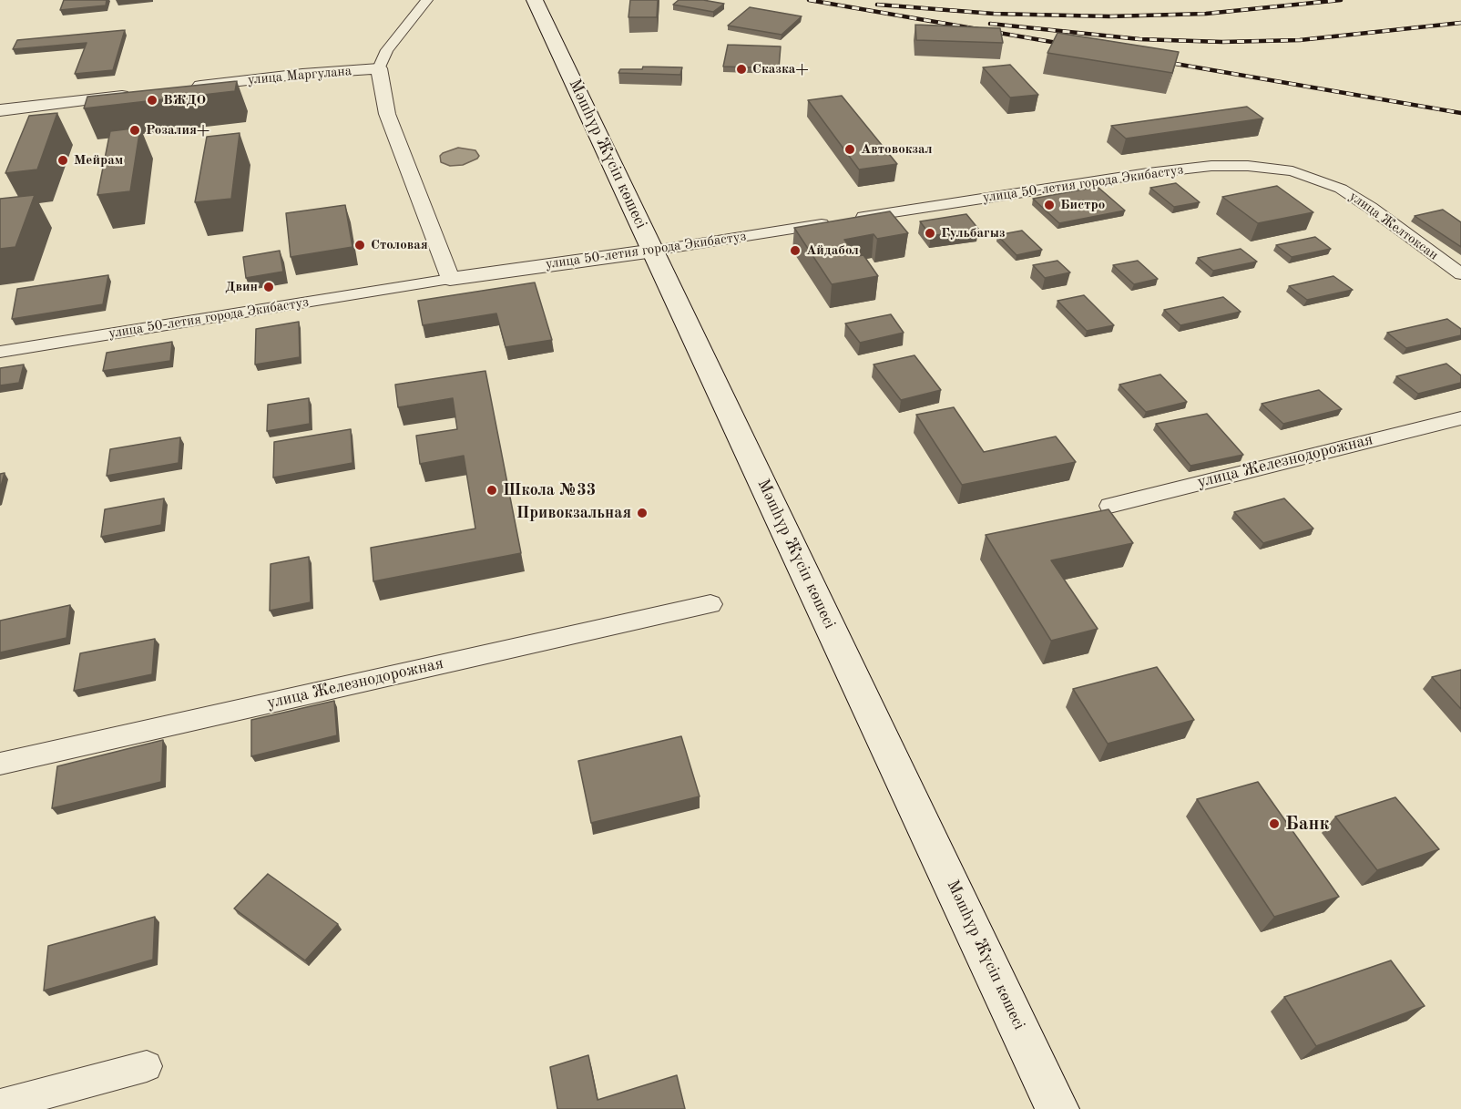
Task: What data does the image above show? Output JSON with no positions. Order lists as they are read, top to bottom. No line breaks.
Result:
{"streets":{"main road":["Мәшһүр Жүсіп көшесі"],"street":["улица Маргулана","улица 50-летия города Экибастуз","улица Желтоксан","улица Железнодорожная"]},"crossings":[["Мәшһүр Жүсіп көшесі","улица 50-летия города Экибастуз"],["улица 50-летия города Экибастуз","улица Желтоксан"]],"places":["Сказка+","ВЖДО","Розалия+","Автовокзал","Мейрам","Бистро","Гульбагыз","Столовая","Айдабол","Двин","Школа №33","Привокзальная","Банк"]}
